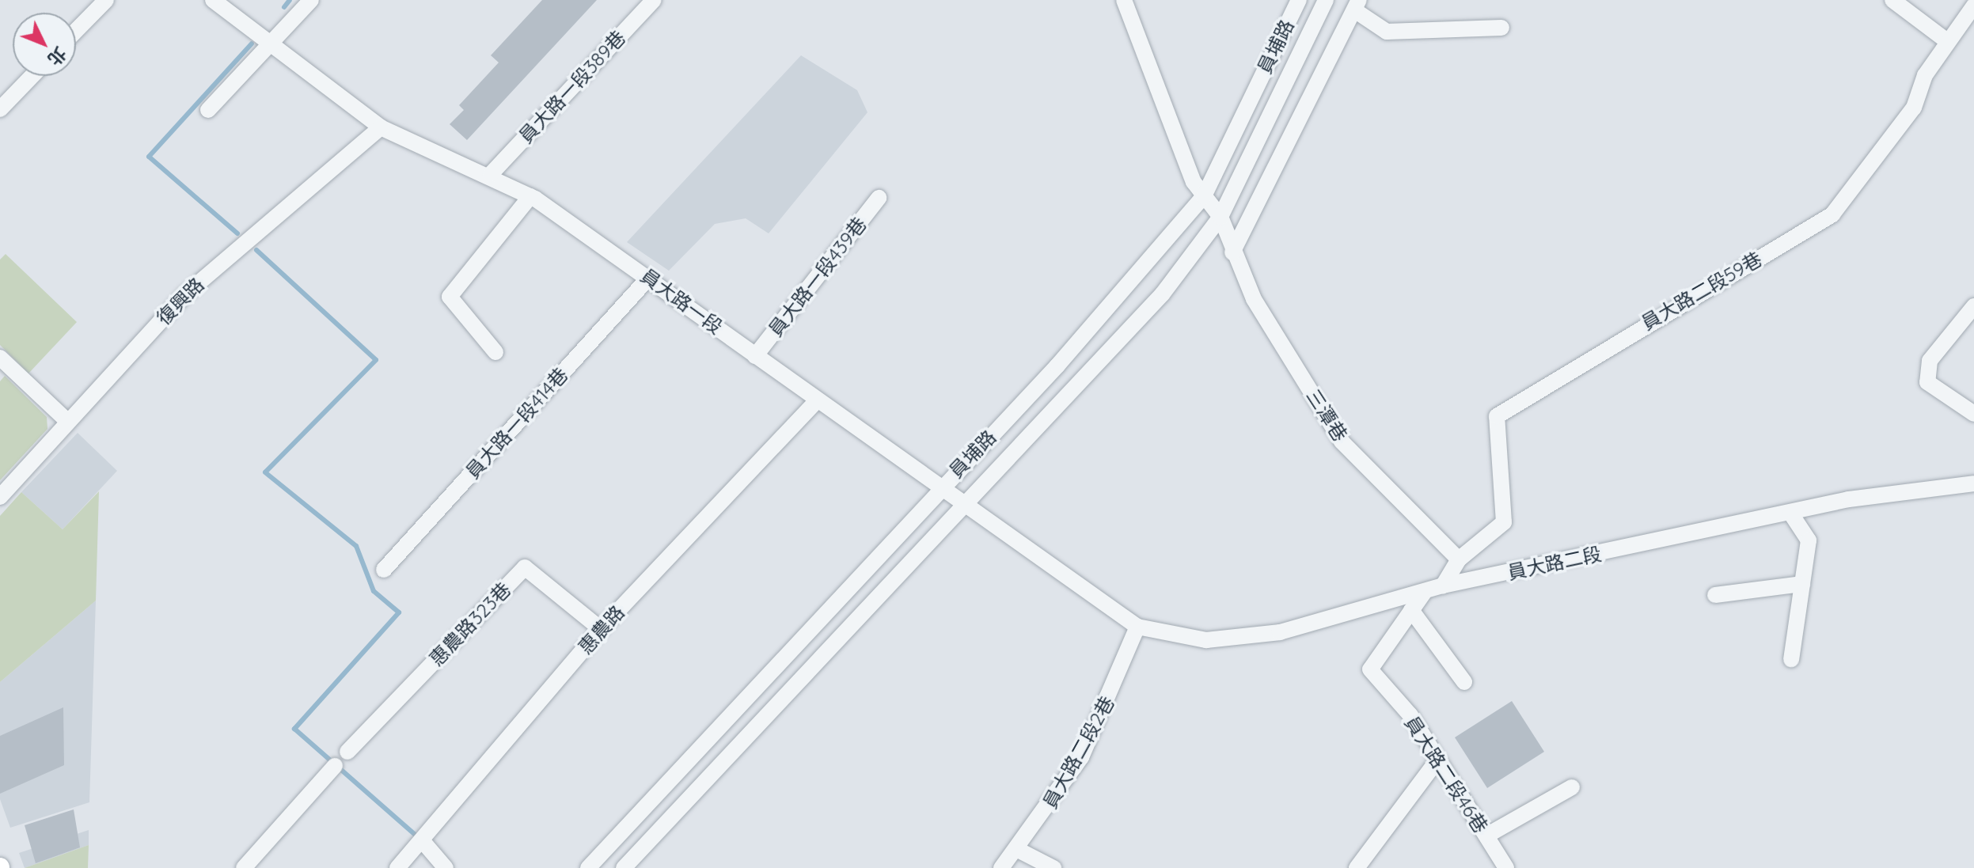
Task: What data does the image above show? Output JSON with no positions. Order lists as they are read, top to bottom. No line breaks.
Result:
{"streets":{"street":["員埔路","員大路一段389巷","員大路一段439巷","員大路二段59巷","復興路","員大路一段","三潭巷","員大路一段414巷","員大路二段","惠農路323巷","惠農路","員大路二段2巷","員大路二段46巷"]},"crossings":[["員埔路","員大路一段"],["員埔路","三潭巷"],["員大路一段389巷","員大路一段"],["員大路一段439巷","員大路一段"],["員大路二段59巷","三潭巷"],["復興路","員大路一段"],["員大路一段","員大路一段414巷"],["員大路一段","員大路二段"],["員大路一段","惠農路"],["員大路一段","員大路二段2巷"],["員大路二段","員大路二段2巷"],["員大路二段","員大路二段46巷"],["惠農路323巷","惠農路"]],"north":"bottom right"}
